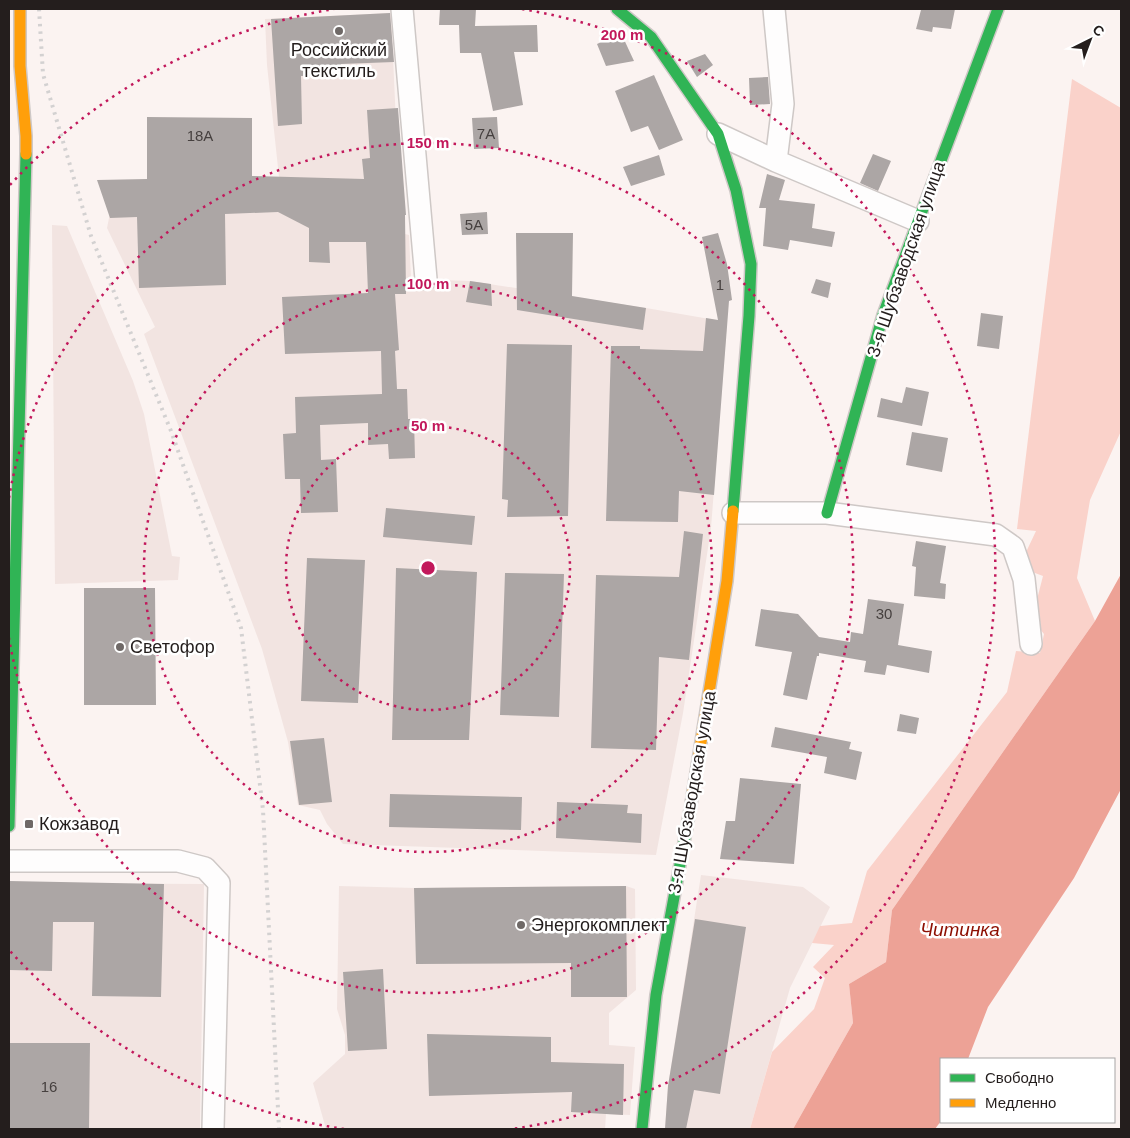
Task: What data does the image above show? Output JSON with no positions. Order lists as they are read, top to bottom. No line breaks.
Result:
{"streets":{"street":["3-я Шубзаводская улица"]},"water":["Читинка"],"places":{"other":["Российский текстиль","Светофор","Энергокомплект"],"transit":["Кожзавод"]},"house_numbers":["7А","18А","5А","1","30","16"],"legend":["Свободно","Медленно"],"north":"top right","rings":["200 m","150 m","100 m","50 m"]}
